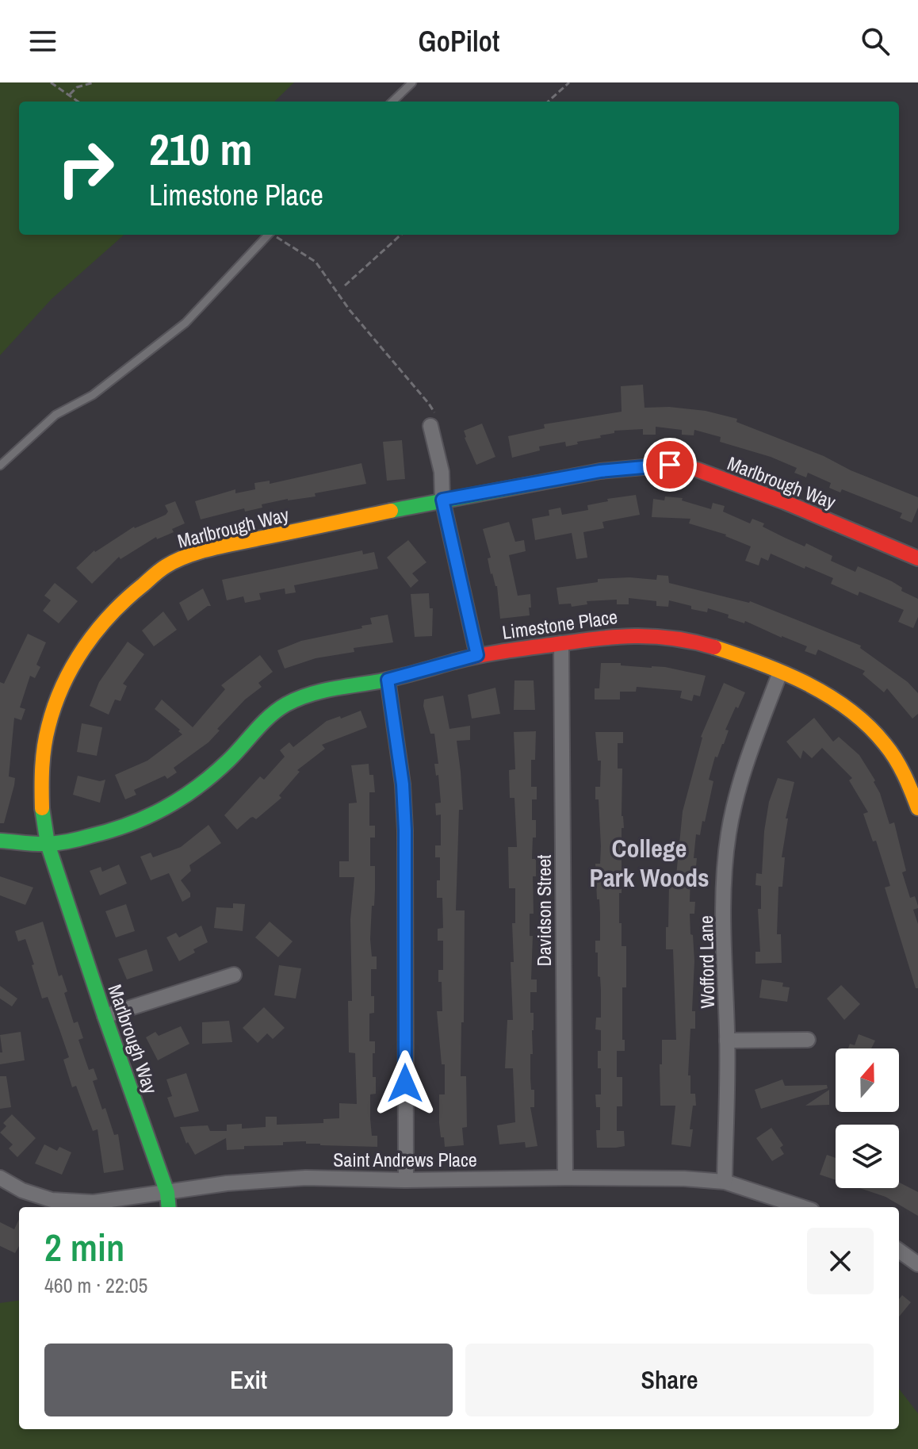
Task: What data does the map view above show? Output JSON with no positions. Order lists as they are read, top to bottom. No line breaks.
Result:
{"streets":{"street":["Marlbrough Way","Limestone Place","Davidson Street","Wofford Lane","Saint Andrews Place"]},"crossings":[["Marlbrough Way","Limestone Place"],["Marlbrough Way","Saint Andrews Place"],["Limestone Place","Davidson Street"],["Limestone Place","Wofford Lane"],["Davidson Street","Saint Andrews Place"],["Wofford Lane","Saint Andrews Place"]],"districts":["College Park Woods"],"north":"top","page":{"header":"GoPilot","turn":["210 m","Limestone Place"],"heading":["2 min","460 m · 22:05"],"buttons":["Exit","Share"]}}
